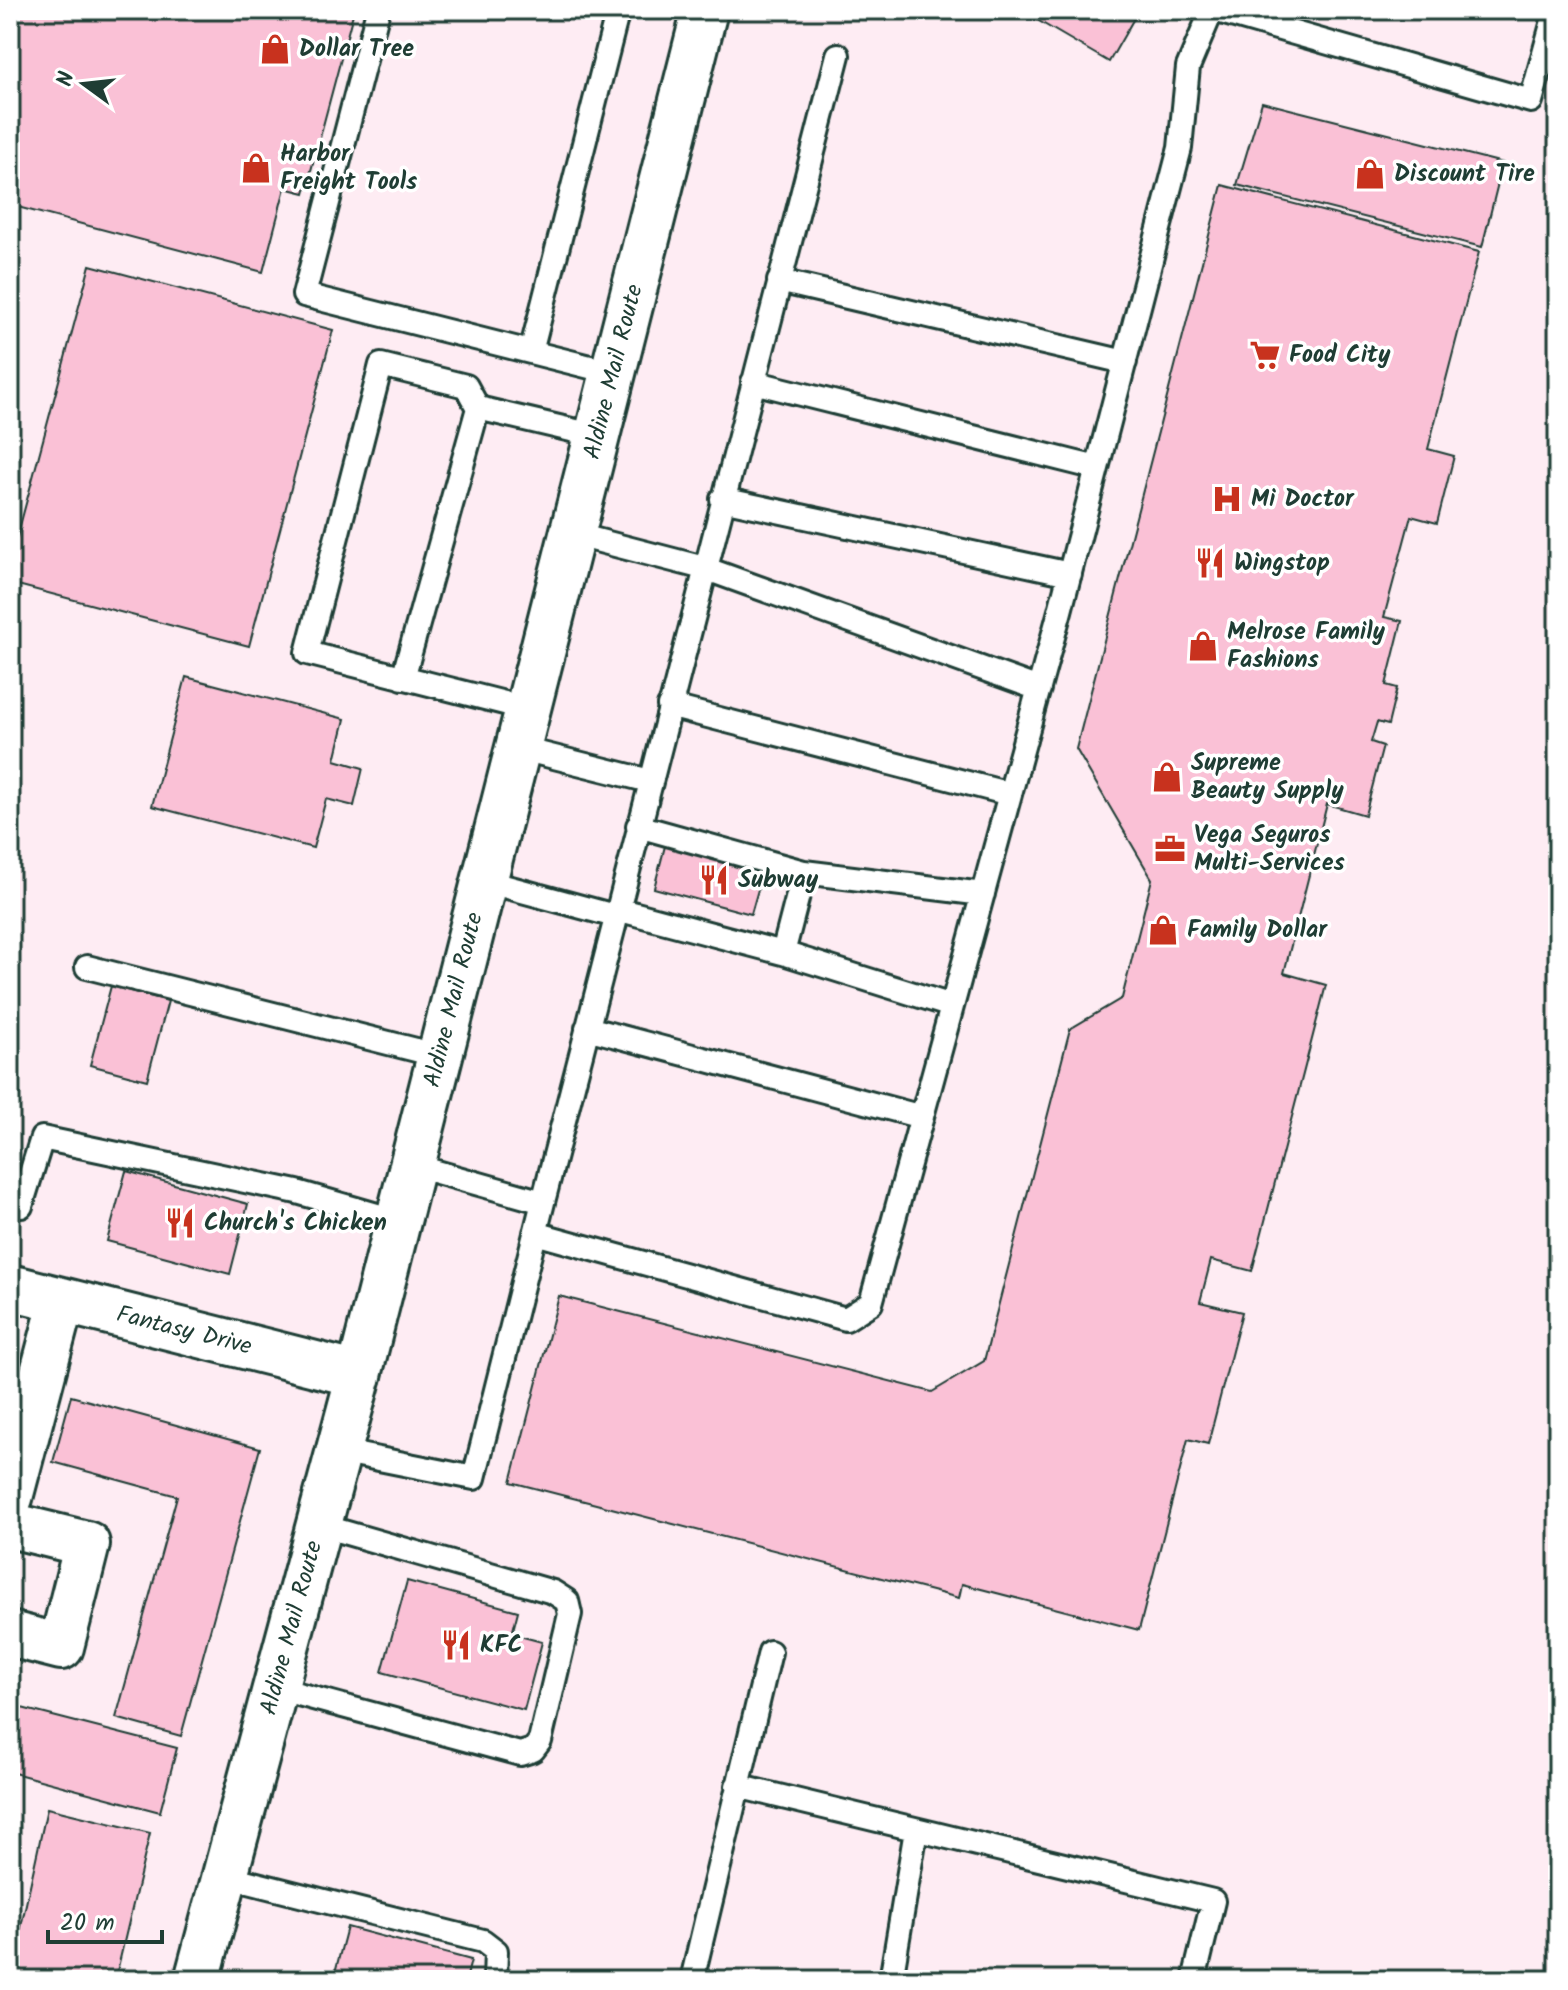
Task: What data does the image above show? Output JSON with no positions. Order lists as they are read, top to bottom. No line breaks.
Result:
{"streets":{"main road":["Aldine Mail Route","Fantasy Drive"]},"crossings":[["Aldine Mail Route","Fantasy Drive"]],"places":{"shop":["Dollar Tree","Harbor Freight Tools","Discount Tire","Melrose Family Fashions","Supreme Beauty Supply","Family Dollar"],"supermarket":["Food City"],"hospital":["Mi Doctor"],"restaurant":["Wingstop","Subway","Church's Chicken","KFC"],"office":["Vega Seguros Multi-Services"]},"scale_bar":"20 m","north":"left"}
